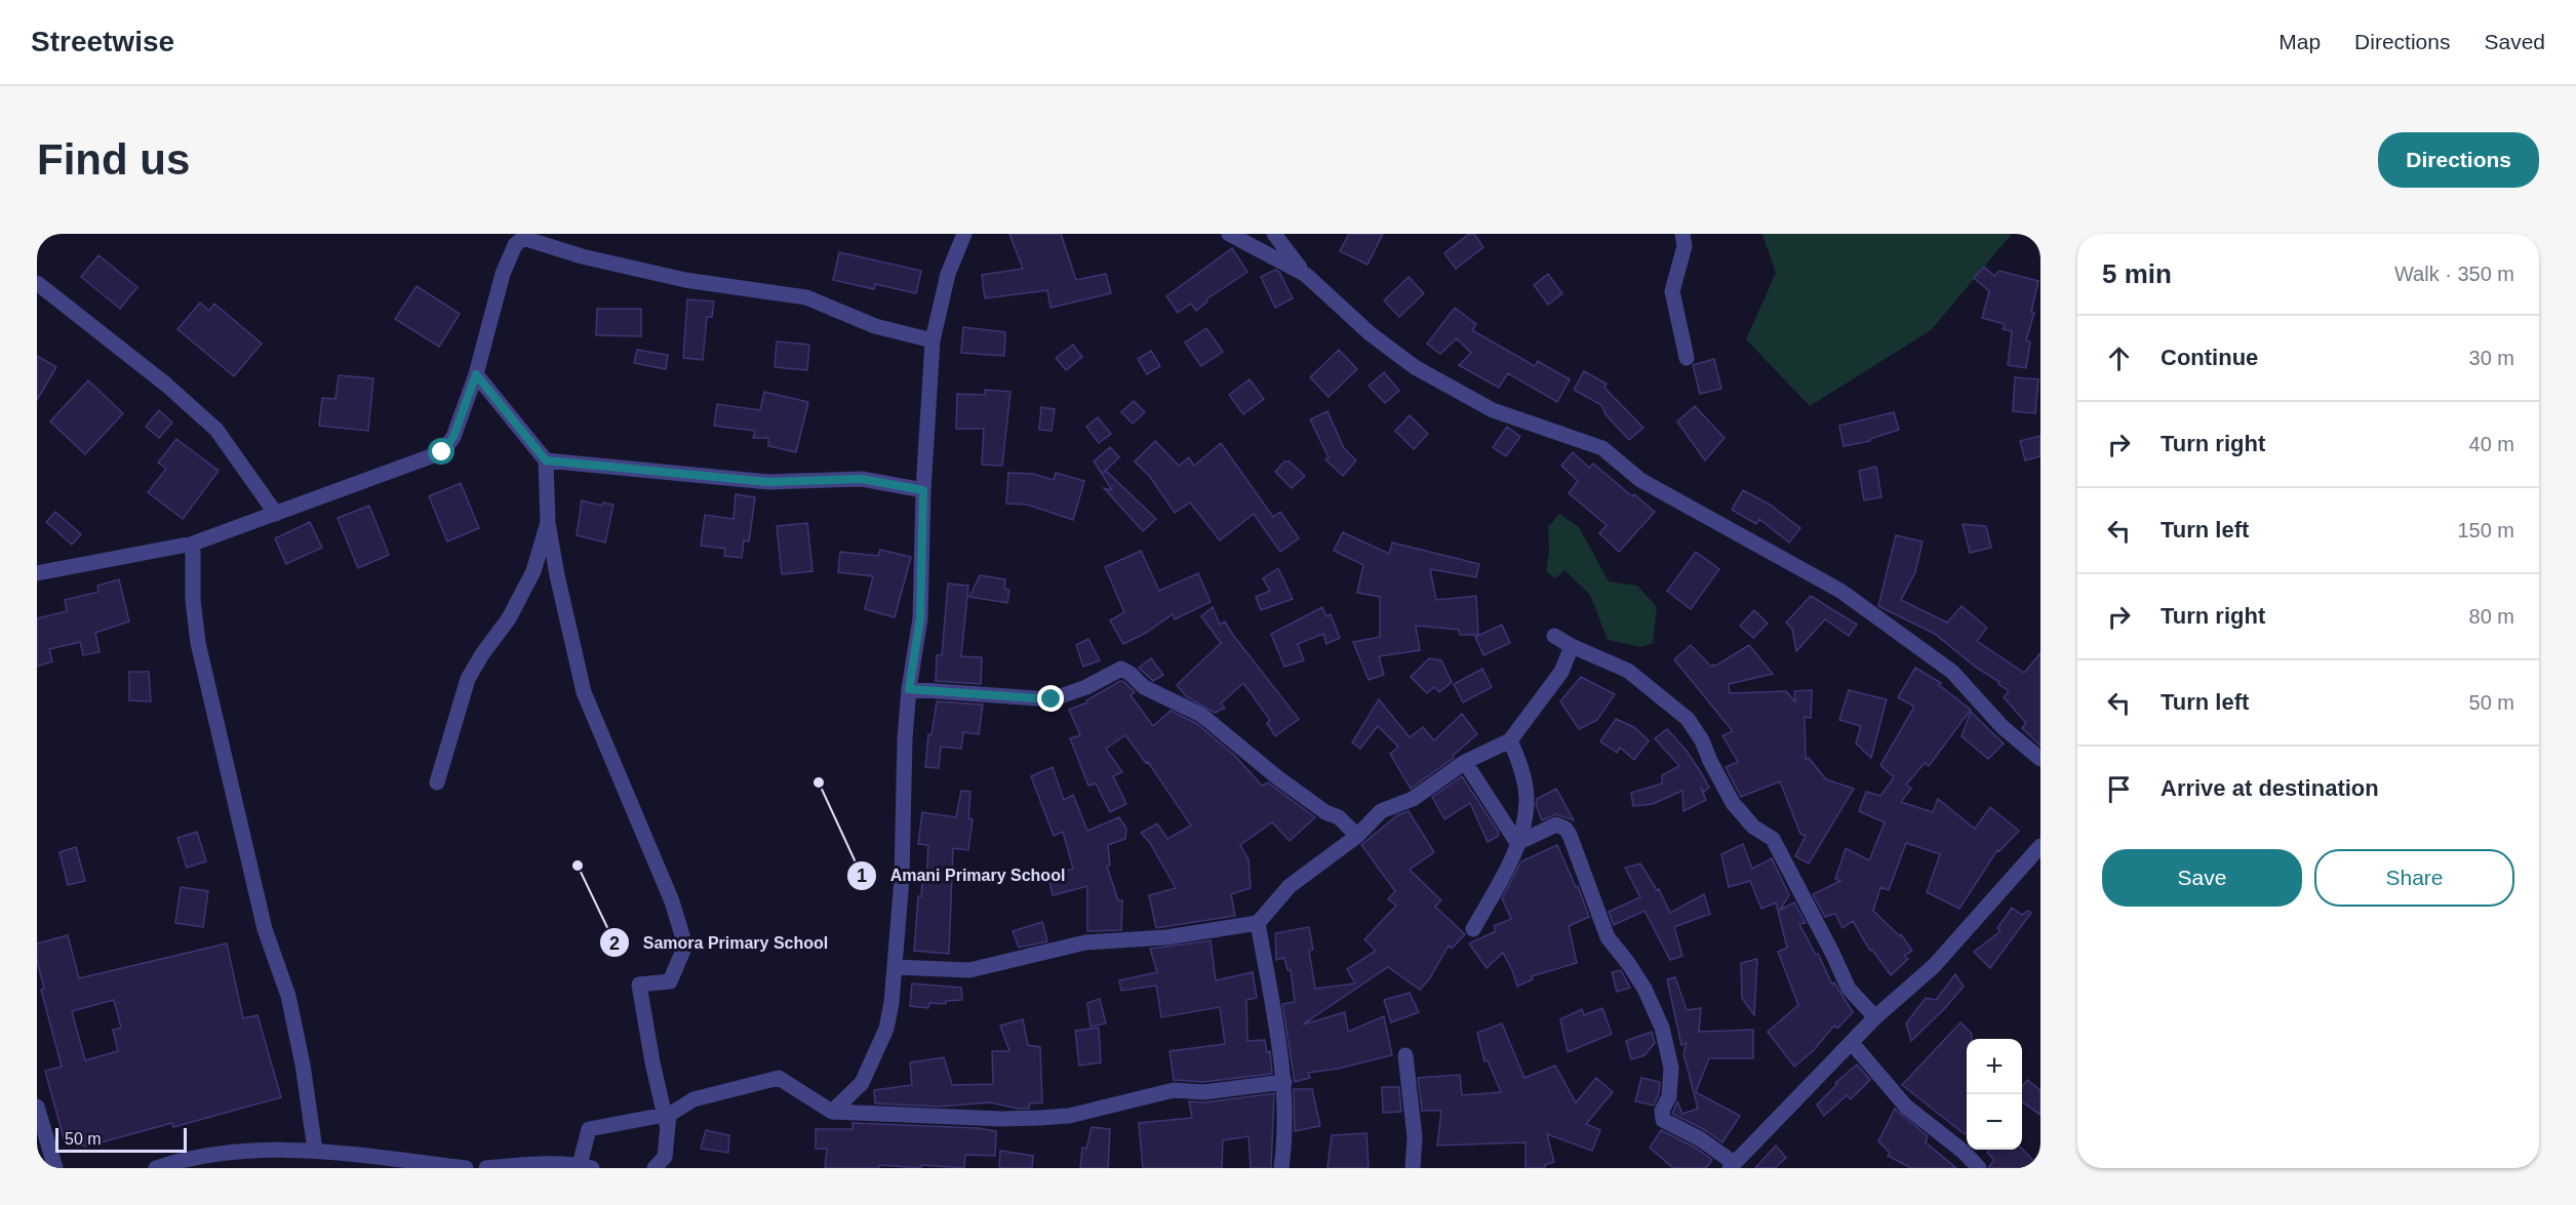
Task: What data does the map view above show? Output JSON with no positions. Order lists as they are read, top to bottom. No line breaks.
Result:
{"places":["Amani Primary School","Samora Primary School"],"scale_bar":"50 m","page":{"header":"Streetwise","nav":["Map","Directions","Saved"],"buttons":["Directions",["Save","Share"]],"title":"Find us","heading":["5 min","Walk · 350 m"],"list":[["Continue","30 m"],["Turn right","40 m"],["Turn left","150 m"],["Turn right","80 m"],["Turn left","50 m"],"Arrive at destination"],"map_buttons":["+","−"],"scale":"50 m"}}
